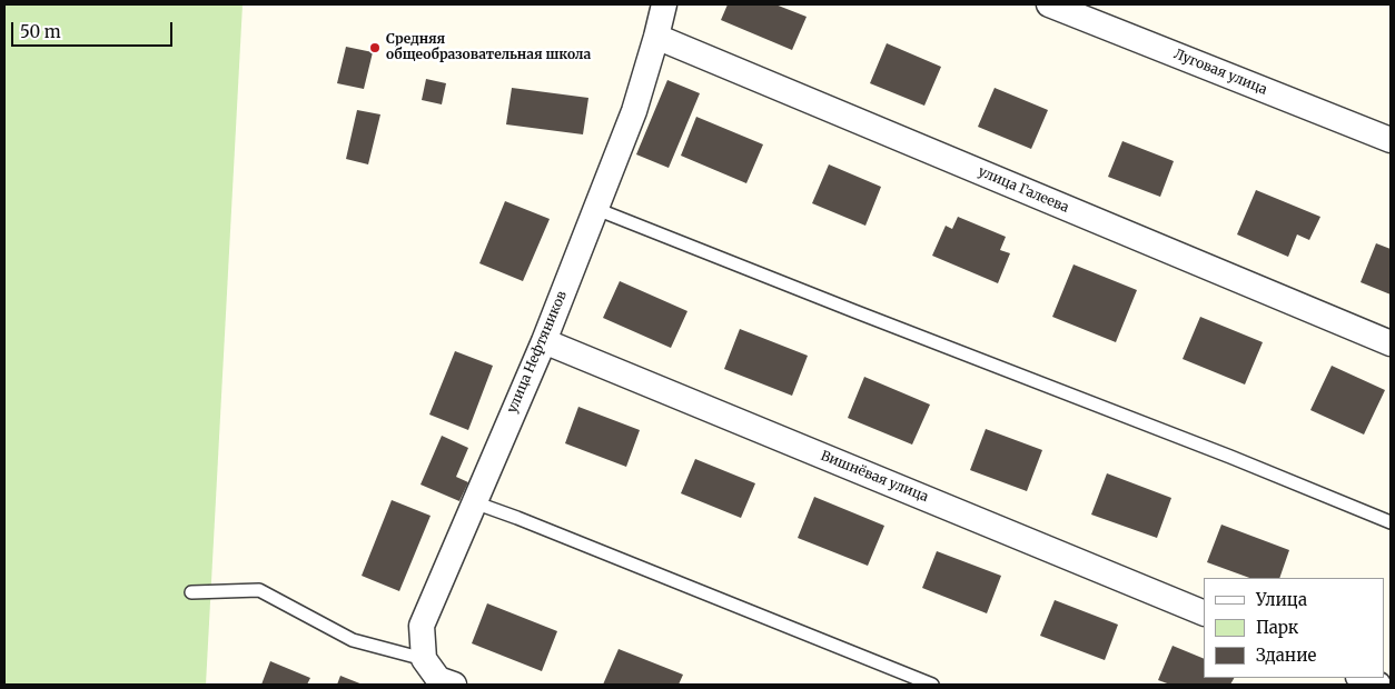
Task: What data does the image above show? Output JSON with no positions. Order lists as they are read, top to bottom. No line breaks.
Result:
{"streets":{"street":["Луговая улица","улица Галеева","улица Нефтяников","Вишнёвая улица"]},"crossings":[["улица Галеева","улица Нефтяников"],["улица Нефтяников","Вишнёвая улица"]],"places":["Cредняя общеобразовательная школа"],"legend":["Улица","Парк","Здание"],"scale_bar":"50 m"}
